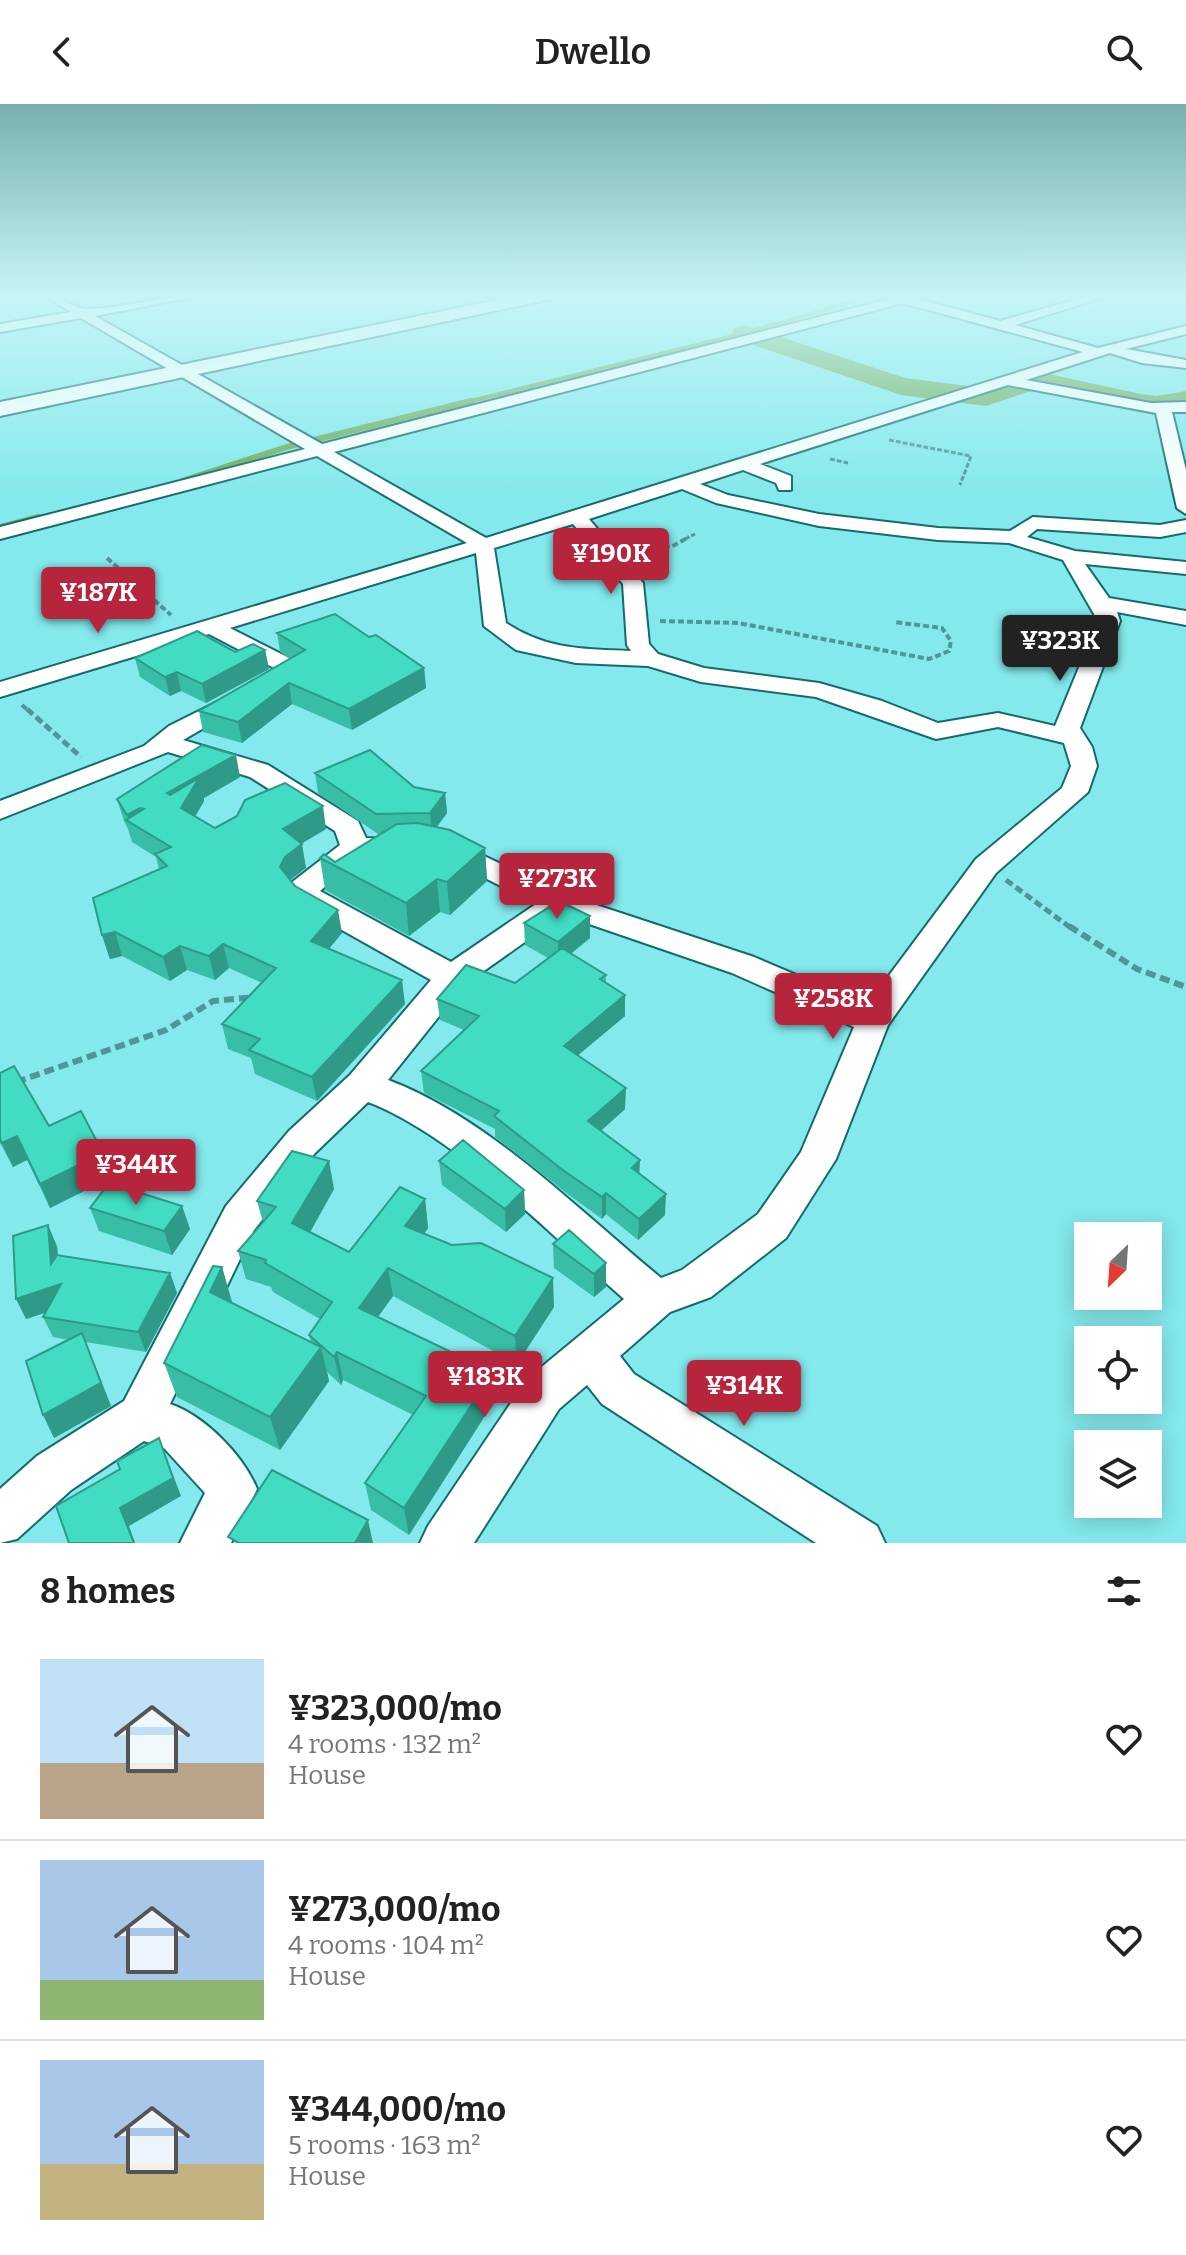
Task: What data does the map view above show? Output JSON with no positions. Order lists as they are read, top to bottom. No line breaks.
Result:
{"north":"bottom left","page":{"header":"Dwello","price":["¥190K","¥187K","¥323K","¥273K","¥258K","¥344K","¥183K","¥314K"],"heading":"8 homes","list":[{"name":"¥323,000/mo","note":"4 rooms · 132 m² · House"},{"name":"¥273,000/mo","note":"4 rooms · 104 m² · House"},{"name":"¥344,000/mo","note":"5 rooms · 163 m² · House"}]}}
